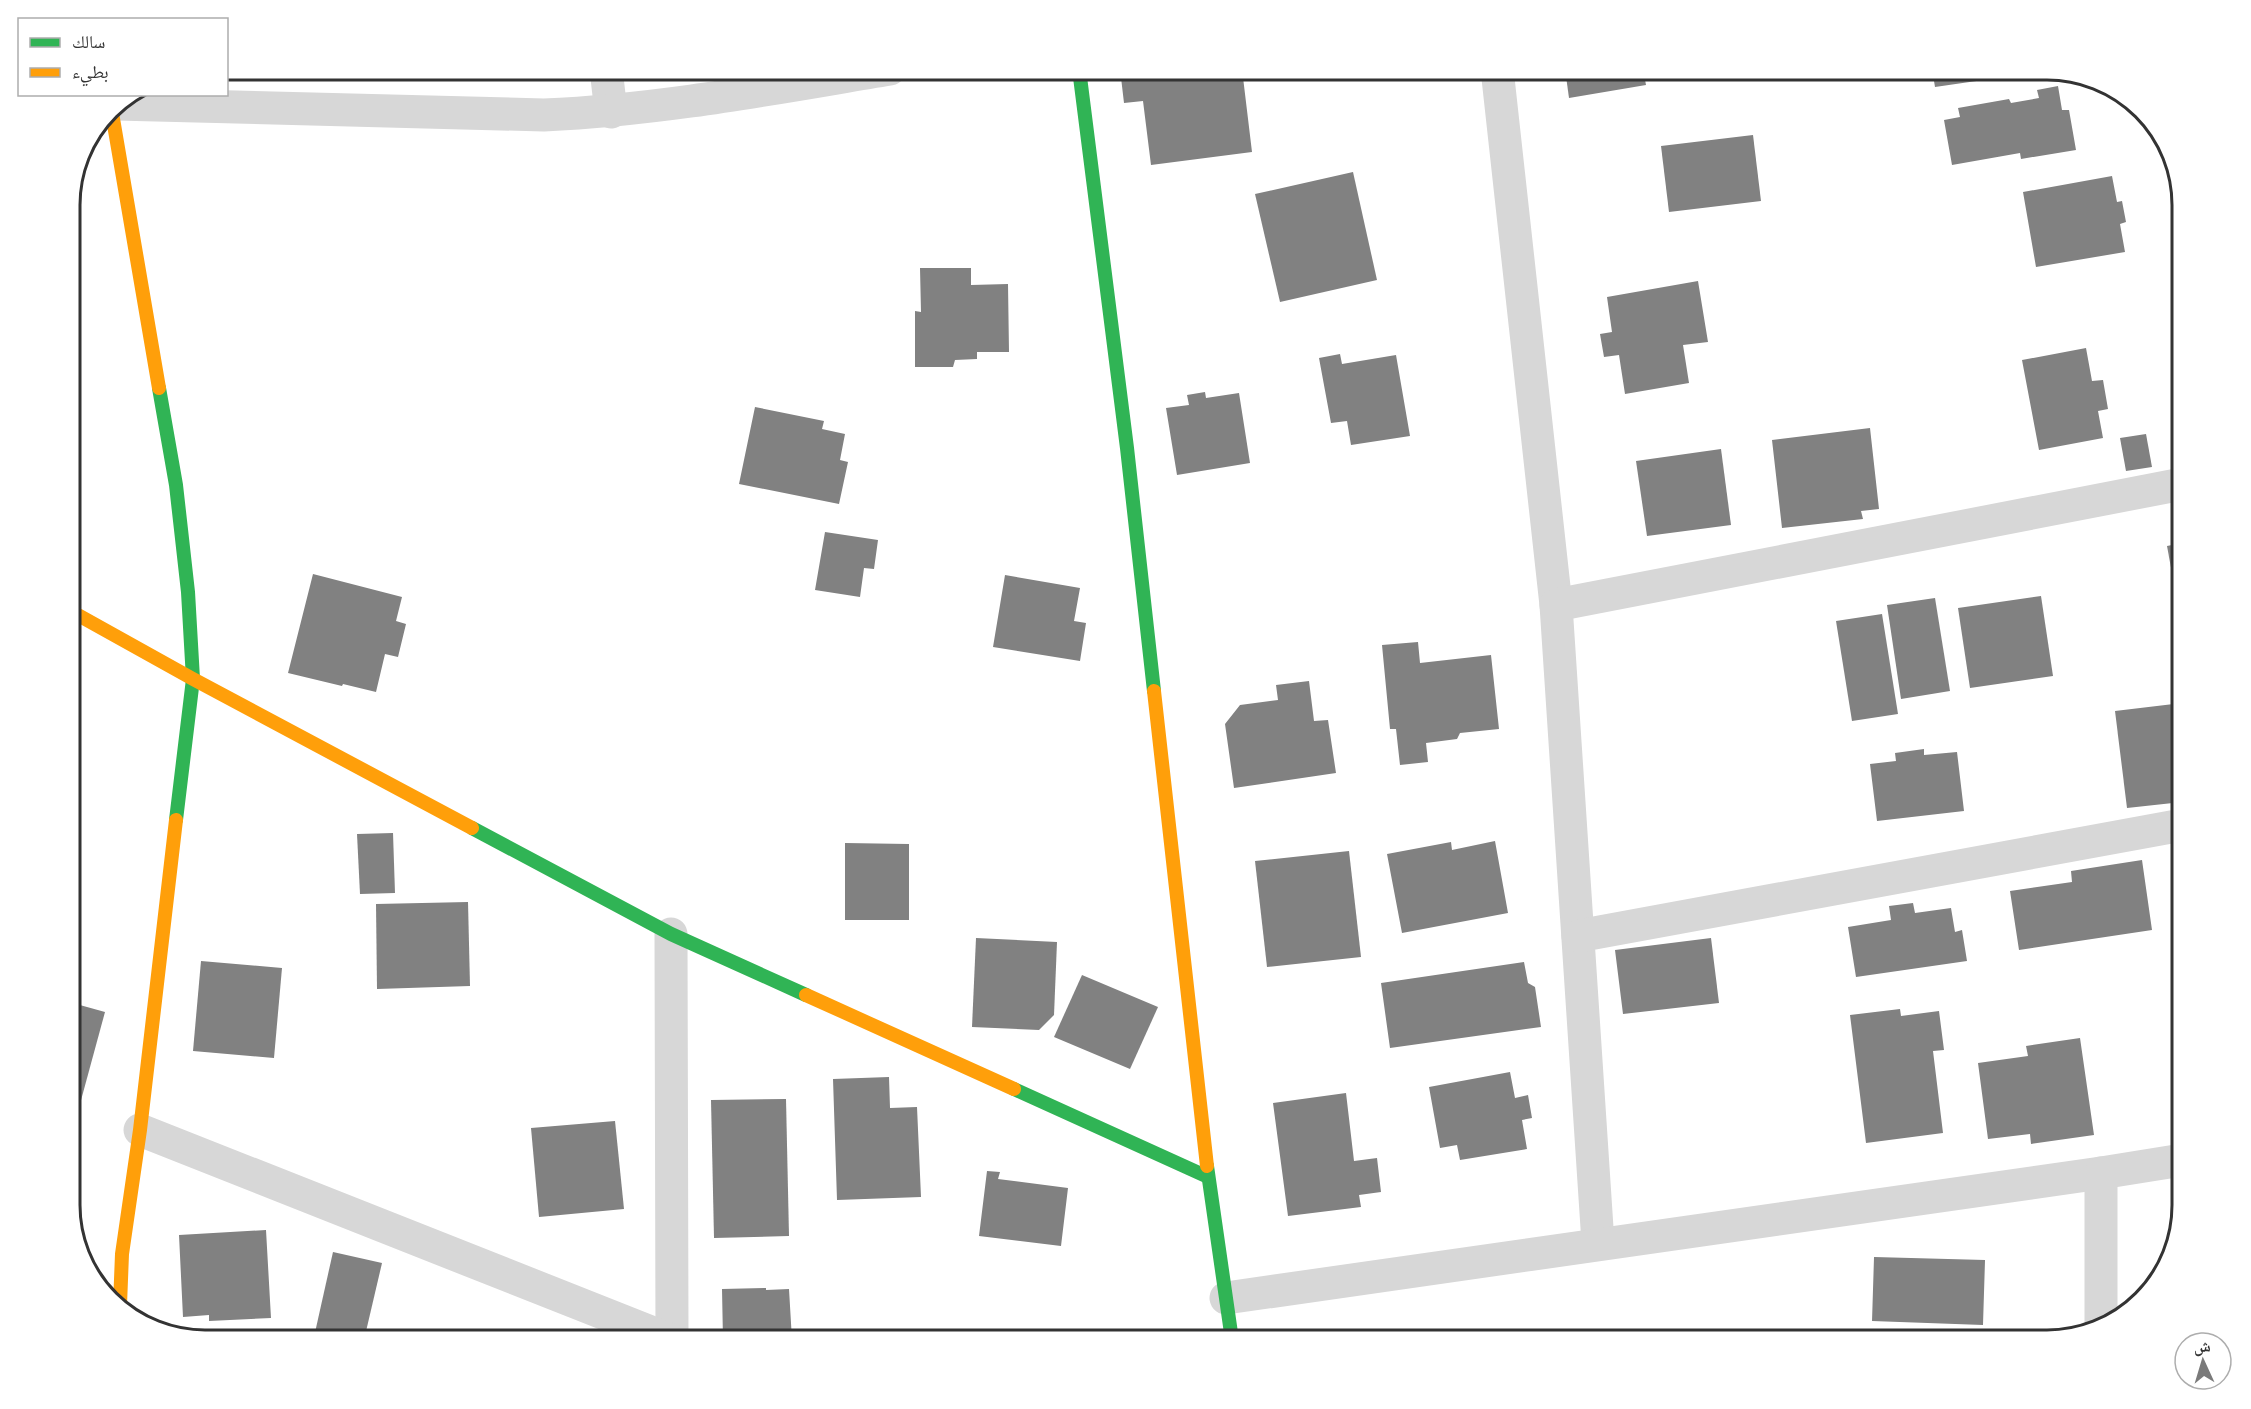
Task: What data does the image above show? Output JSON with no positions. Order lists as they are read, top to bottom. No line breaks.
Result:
{"legend":["سالك","بطيء"],"north":"top"}
